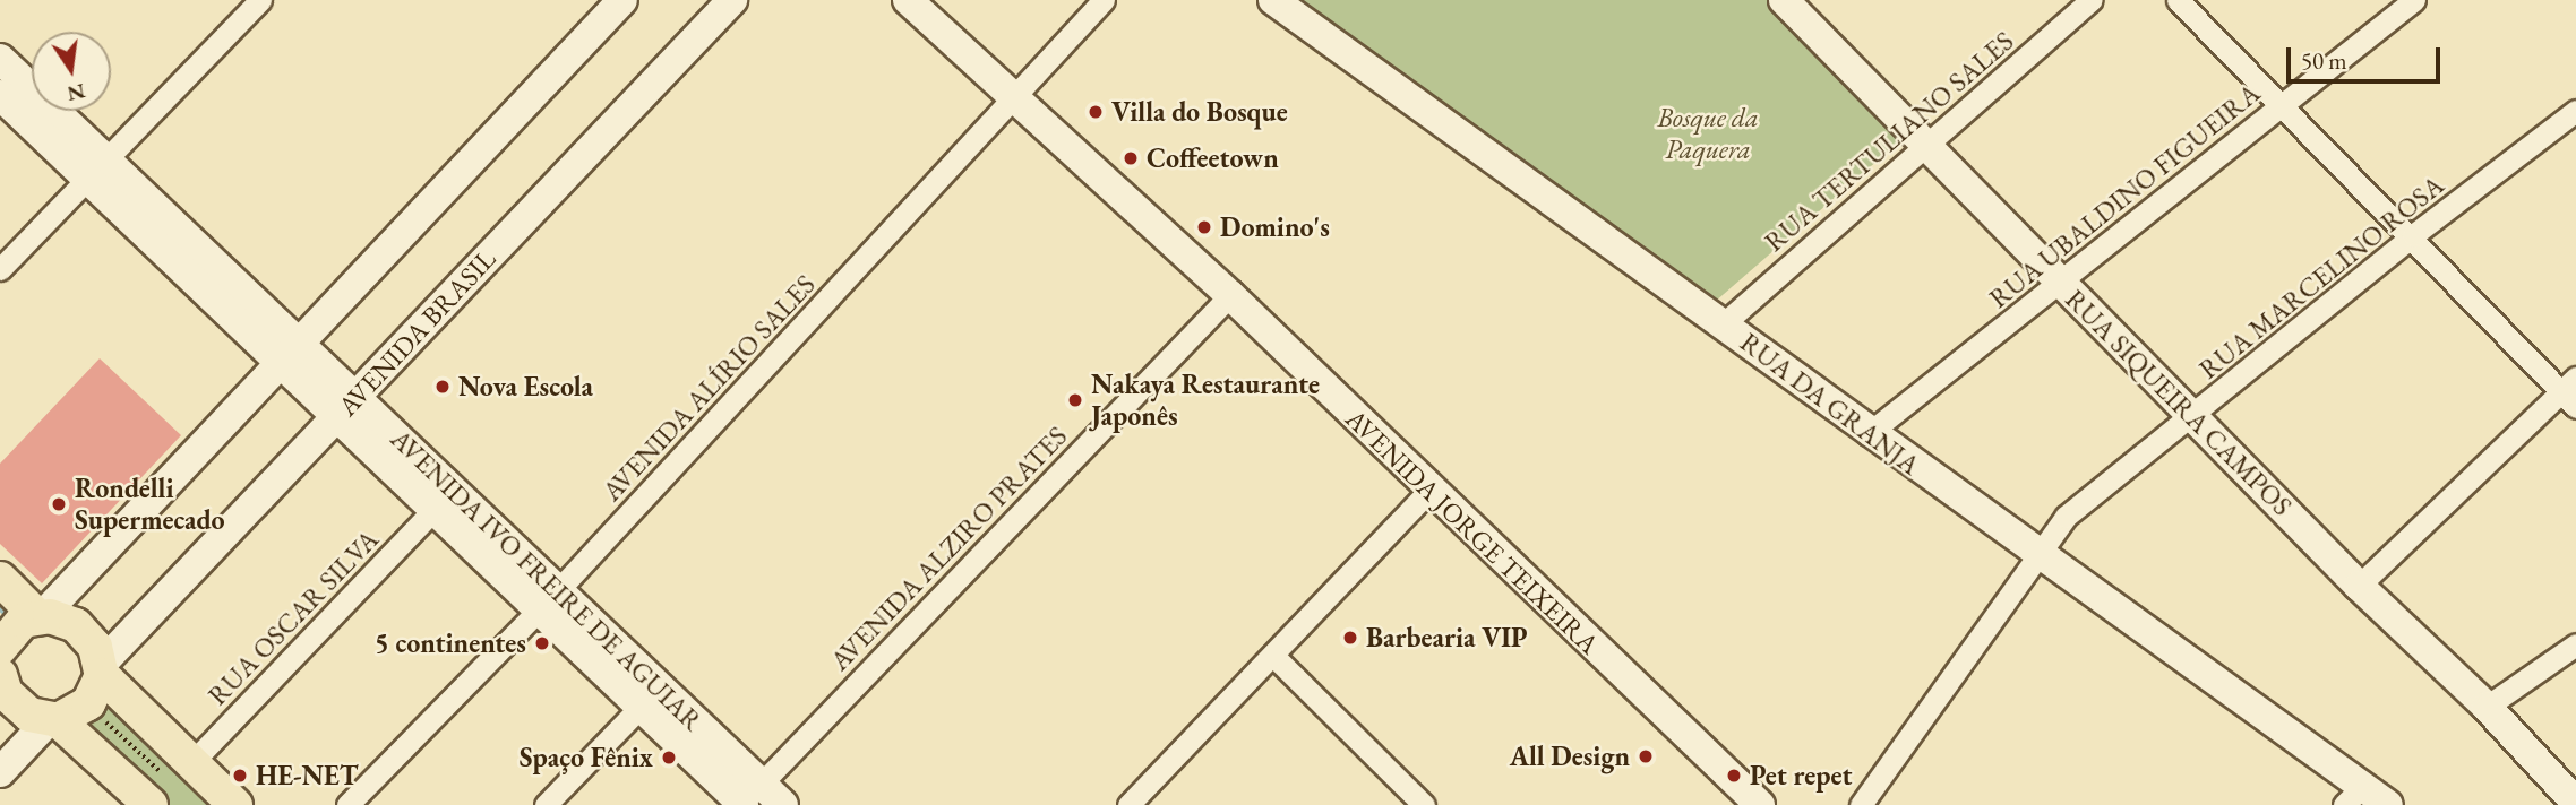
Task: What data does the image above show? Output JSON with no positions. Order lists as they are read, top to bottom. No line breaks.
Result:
{"streets":{"main road":["AVENIDA BRASIL"],"street":["RUA TERTULIANO SALES","RUA UBALDINO FIGUEIRA","RUA MARCELINO ROSA","AVENIDA ALÍRIO SALES","RUA SIQUEIRA CAMPOS","RUA DA GRANJA","AVENIDA JORGE TEIXEIRA","AVENIDA ALZIRO PRATES","AVENIDA IVO FREIRE DE AGUIAR","RUA OSCAR SILVA"]},"crossings":[["RUA TERTULIANO SALES","RUA SIQUEIRA CAMPOS"],["RUA TERTULIANO SALES","RUA DA GRANJA"],["RUA UBALDINO FIGUEIRA","RUA SIQUEIRA CAMPOS"],["RUA UBALDINO FIGUEIRA","RUA DA GRANJA"],["RUA MARCELINO ROSA","RUA SIQUEIRA CAMPOS"],["RUA MARCELINO ROSA","RUA DA GRANJA"],["AVENIDA BRASIL","AVENIDA IVO FREIRE DE AGUIAR"],["AVENIDA ALÍRIO SALES","AVENIDA JORGE TEIXEIRA"],["AVENIDA ALÍRIO SALES","AVENIDA IVO FREIRE DE AGUIAR"],["AVENIDA JORGE TEIXEIRA","AVENIDA ALZIRO PRATES"],["AVENIDA ALZIRO PRATES","AVENIDA IVO FREIRE DE AGUIAR"],["AVENIDA IVO FREIRE DE AGUIAR","RUA OSCAR SILVA"]],"parks":["Bosque da Paquera"],"places":["Villa do Bosque","Coffeetown","Domino's","Nova Escola","Nakaya Restaurante Japonês","Rondelli Supermecado","Barbearia VIP","5 continentes","All Design","Spaço Fênix","HE-NET","Pet repet"],"scale_bar":"50 m","north":"bottom"}
